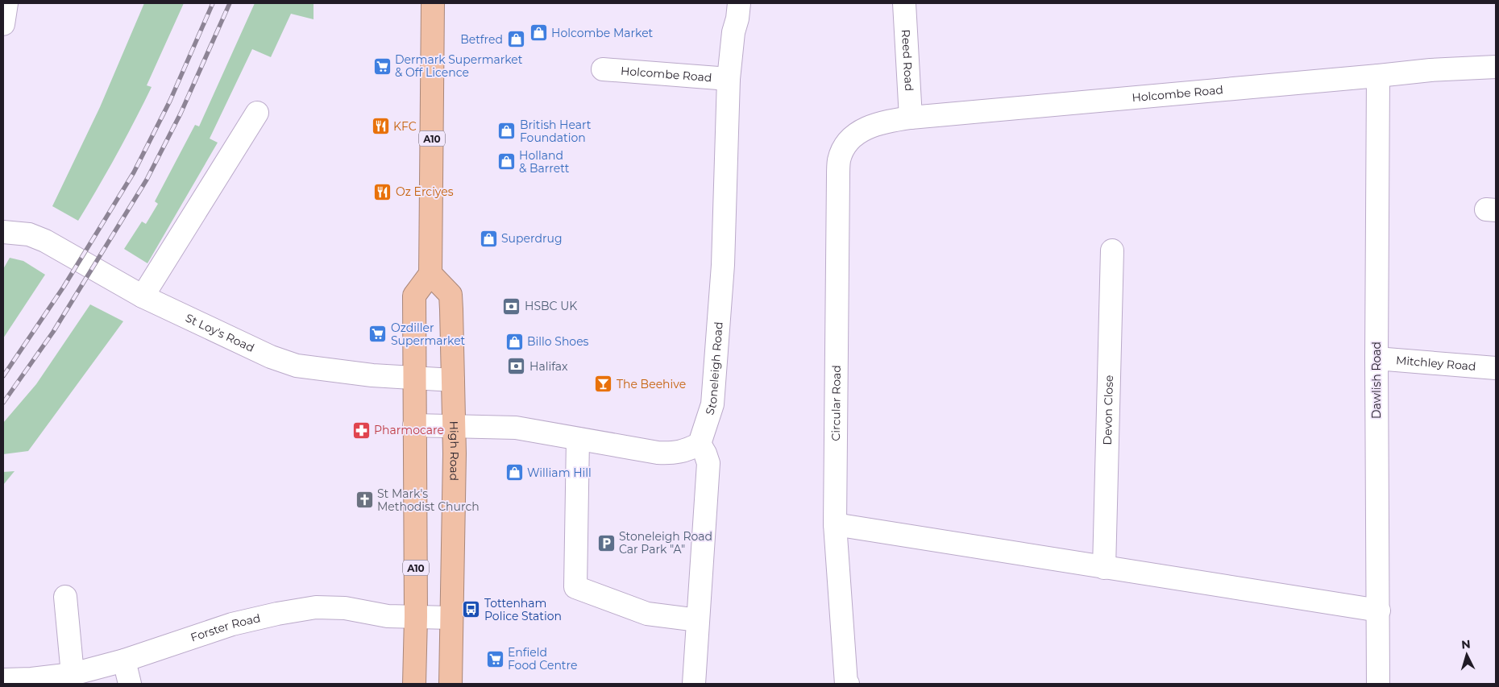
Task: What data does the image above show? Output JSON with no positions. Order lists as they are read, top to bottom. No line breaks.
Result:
{"streets":{"highway":["A10","High Road"],"street":["Reed Road","Holcombe Road","St Loy's Road","Mitchley Road","Stoneleigh Road","Dawlish Road","Circular Road","Devon Close","Forster Road"]},"crossings":[["Reed Road","Holcombe Road"],["Holcombe Road","Stoneleigh Road"],["Holcombe Road","Dawlish Road"],["Holcombe Road","Circular Road"],["A10","St Loy's Road"],["A10","High Road"],["A10","Forster Road"],["St Loy's Road","High Road"],["Mitchley Road","Dawlish Road"],["High Road","Forster Road"]],"places":{"shop":["Holcombe Market","Betfred","British Heart Foundation","Holland & Barrett","Superdrug","Billo Shoes","William Hill"],"supermarket":["Dermark Supermarket & Off Licence","Ozdiller Supermarket","Enfield Food Centre"],"restaurant":["KFC","Oz Erciyes"],"bank":["HSBC UK","Halifax"],"bar":["The Beehive"],"pharmacy":["Pharmocare"],"church":["St Mark's Methodist Church"],"parking":["Stoneleigh Road Car Park \"A\""],"bus stop":["Tottenham Police Station"]},"north":"top"}
